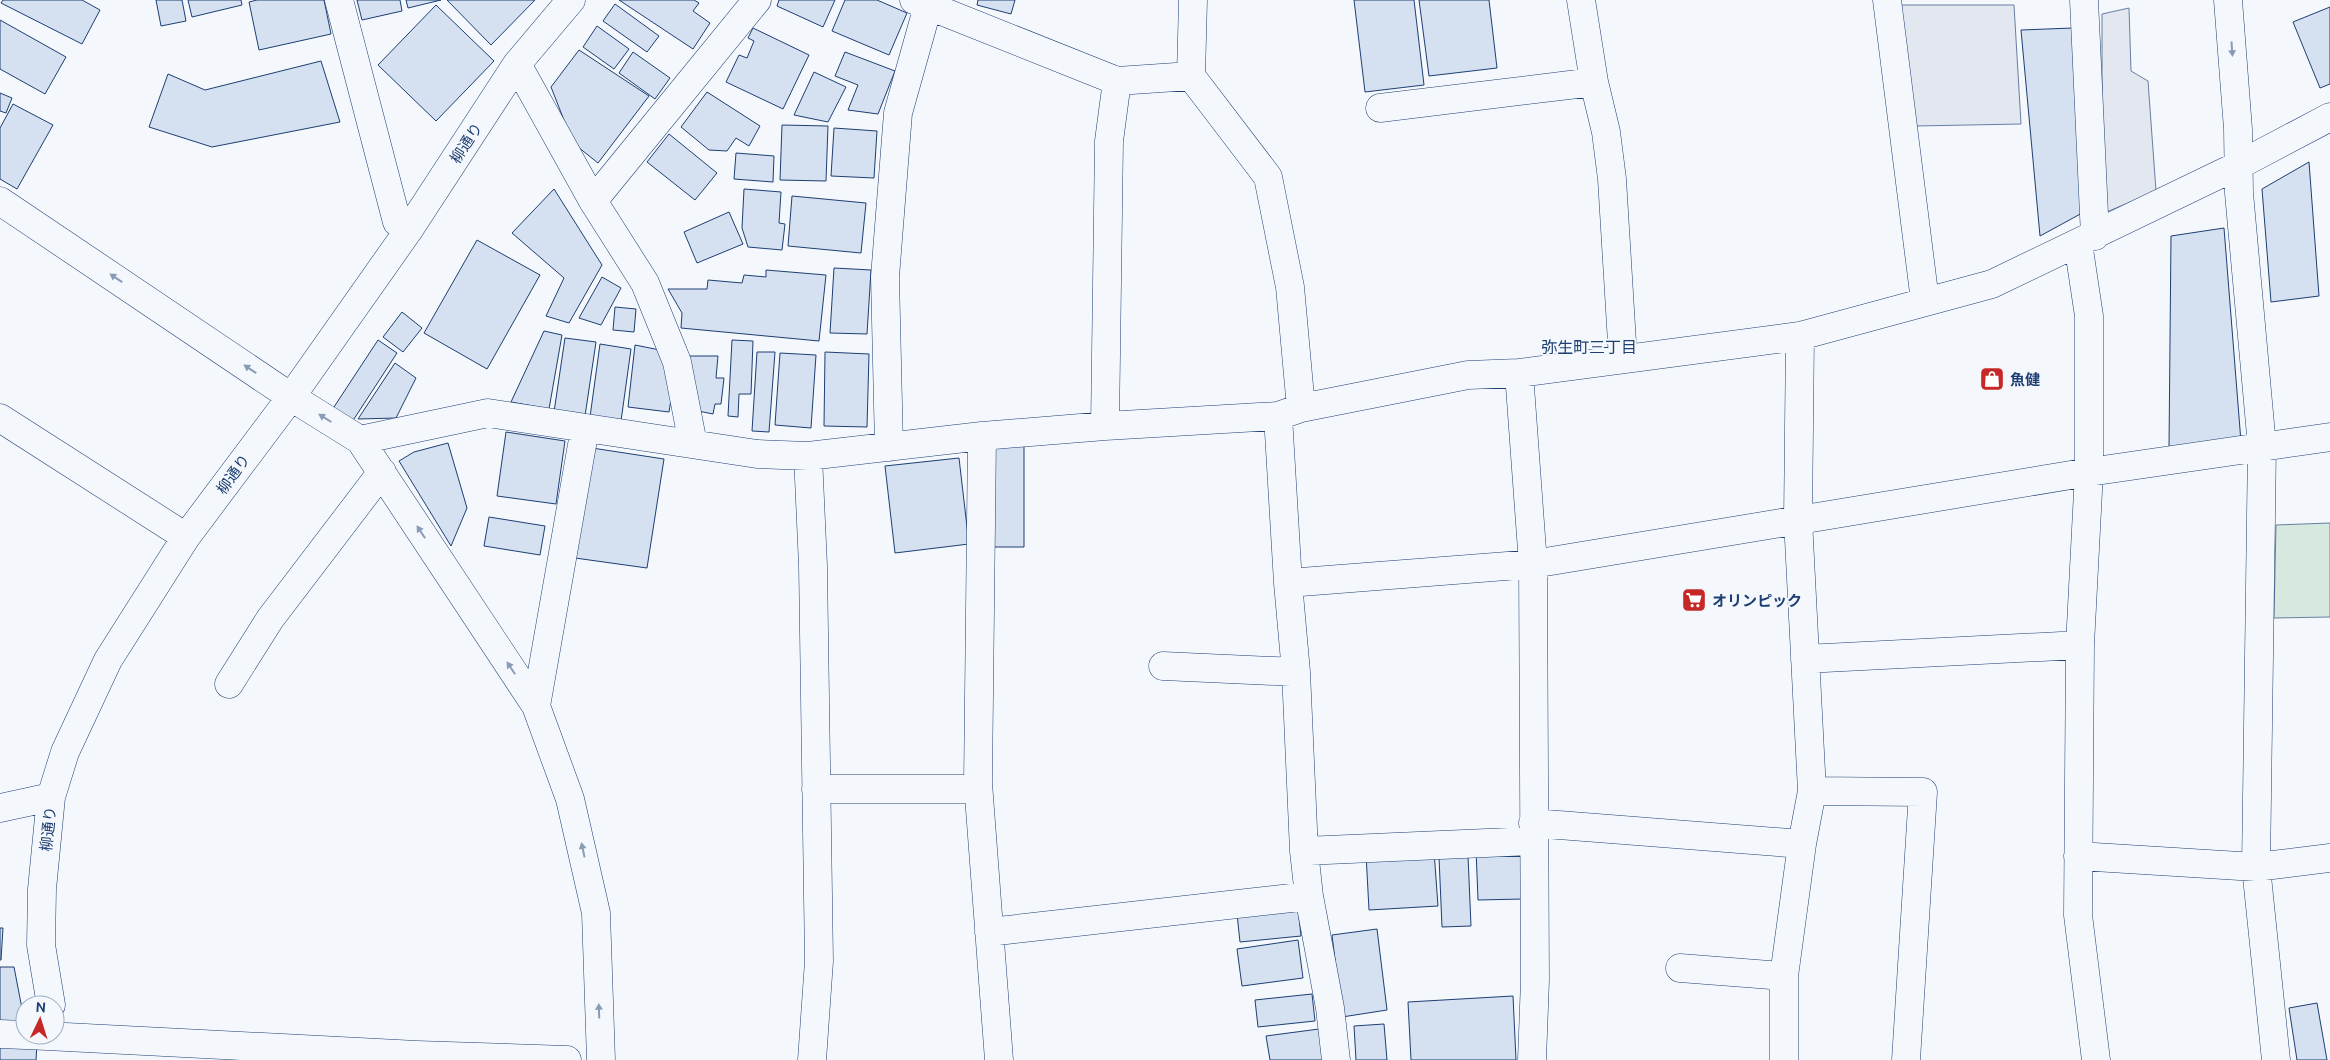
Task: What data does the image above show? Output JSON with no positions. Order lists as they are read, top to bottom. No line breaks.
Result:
{"streets":{"street":["柳通り"]},"districts":["弥生町三丁目"],"places":{"shop":["魚健"],"supermarket":["オリンピック"]},"north":"top"}
